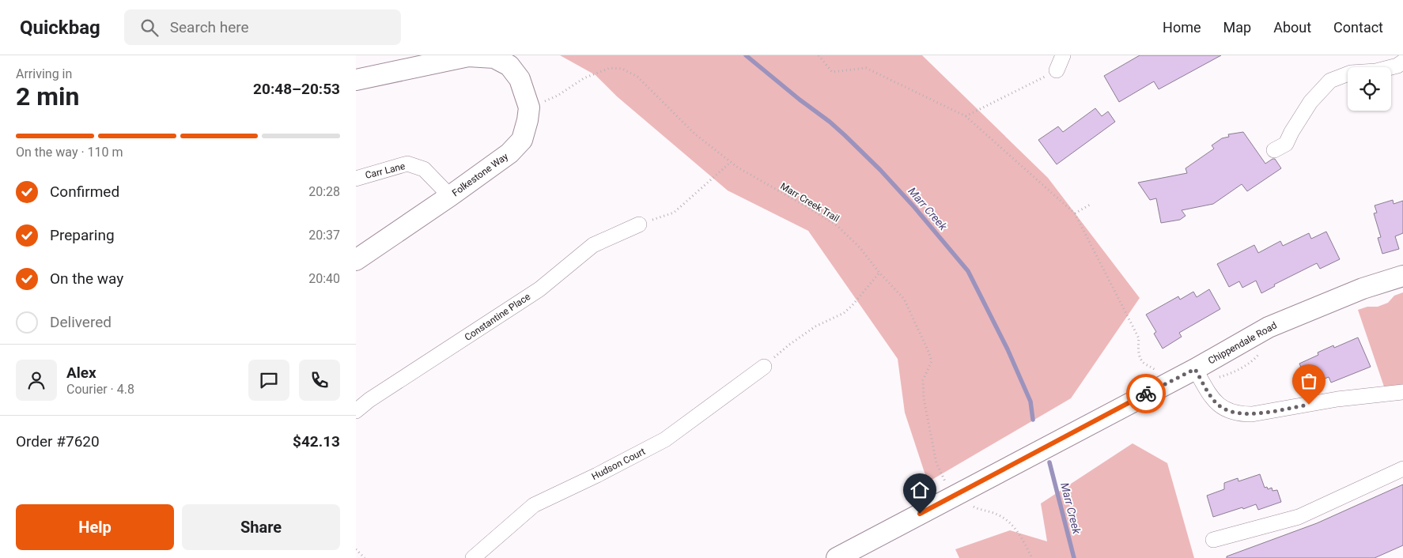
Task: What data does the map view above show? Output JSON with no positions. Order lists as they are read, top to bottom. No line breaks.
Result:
{"streets":{"street":["Carr Lane","Folkestone Way","Constantine Place","Chippendale Road","Hudson Court"],"path":["Marr Creek Trail"]},"crossings":[["Carr Lane","Folkestone Way"],["Folkestone Way","Marr Creek Trail"]],"water":["Marr Creek"],"page":{"header":"Quickbag","search":"Search here","nav":["Home","Map","About","Contact"],"heading":["2 min","Arriving in","20:48–20:53"],"panel":["Alex","Courier · 4.8","Order #7620","$42.13"],"bar":"On the way · 110 m","list":[["Confirmed","20:28"],["Preparing","20:37"],["On the way","20:40"],"Delivered"],"buttons":["Help","Share"]}}
